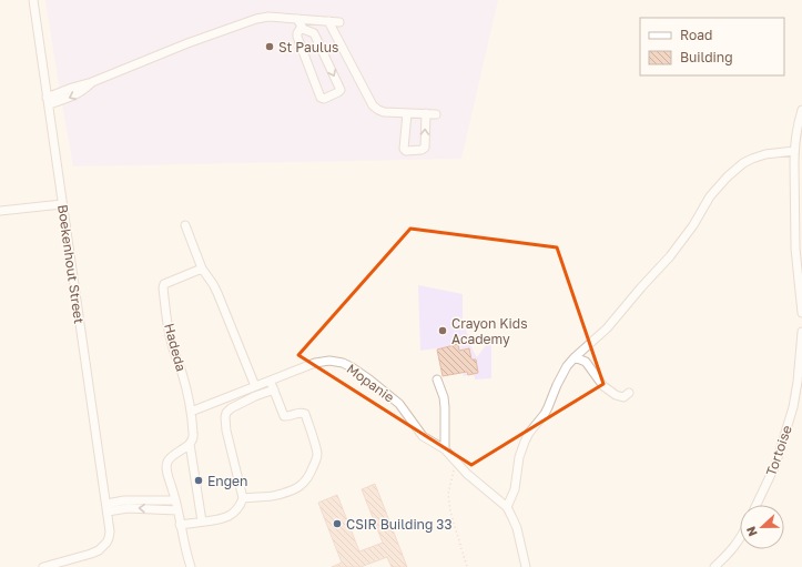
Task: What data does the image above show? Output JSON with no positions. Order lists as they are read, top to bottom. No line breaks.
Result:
{"streets":{"street":["Boekenhout Street","Hadeda","Mopanie","Tortoise"]},"crossings":[["Hadeda","Mopanie"]],"places":["St Paulus","Crayon Kids Academy","Engen","CSIR Building 33"],"legend":["Road","Building"],"north":"left"}
